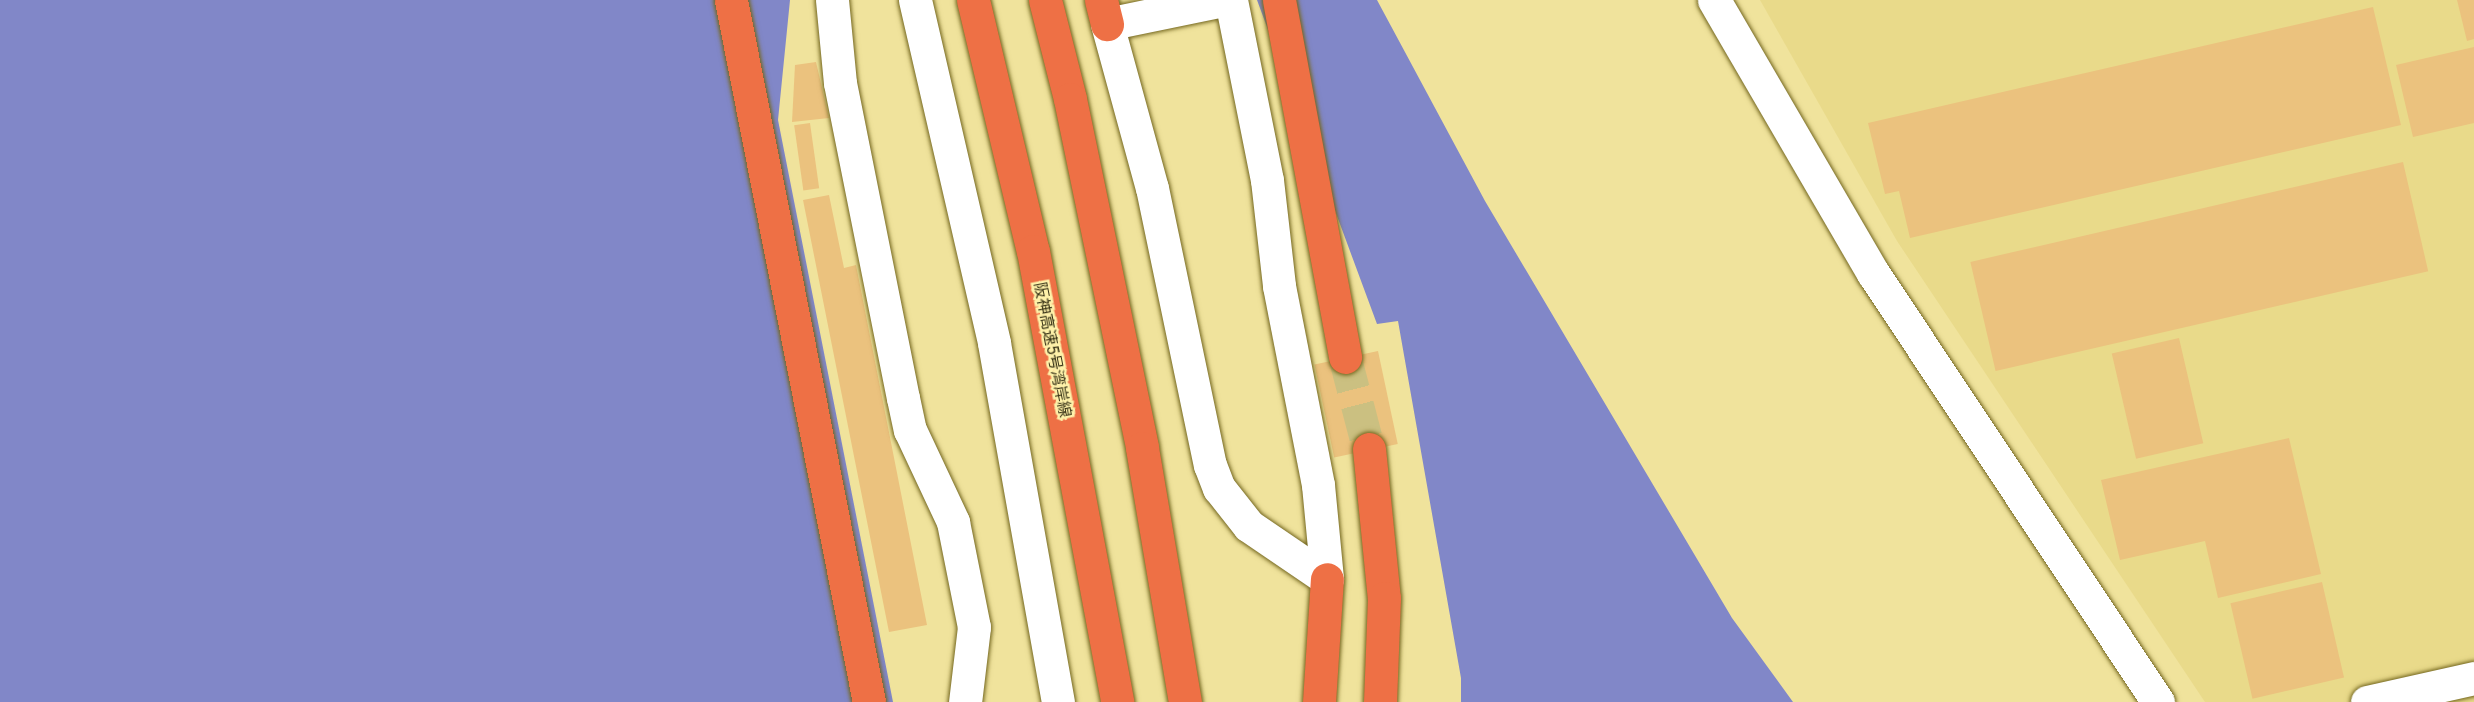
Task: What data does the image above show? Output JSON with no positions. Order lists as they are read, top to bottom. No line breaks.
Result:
{"streets":{"highway":["阪神高速5号湾岸線"]}}
